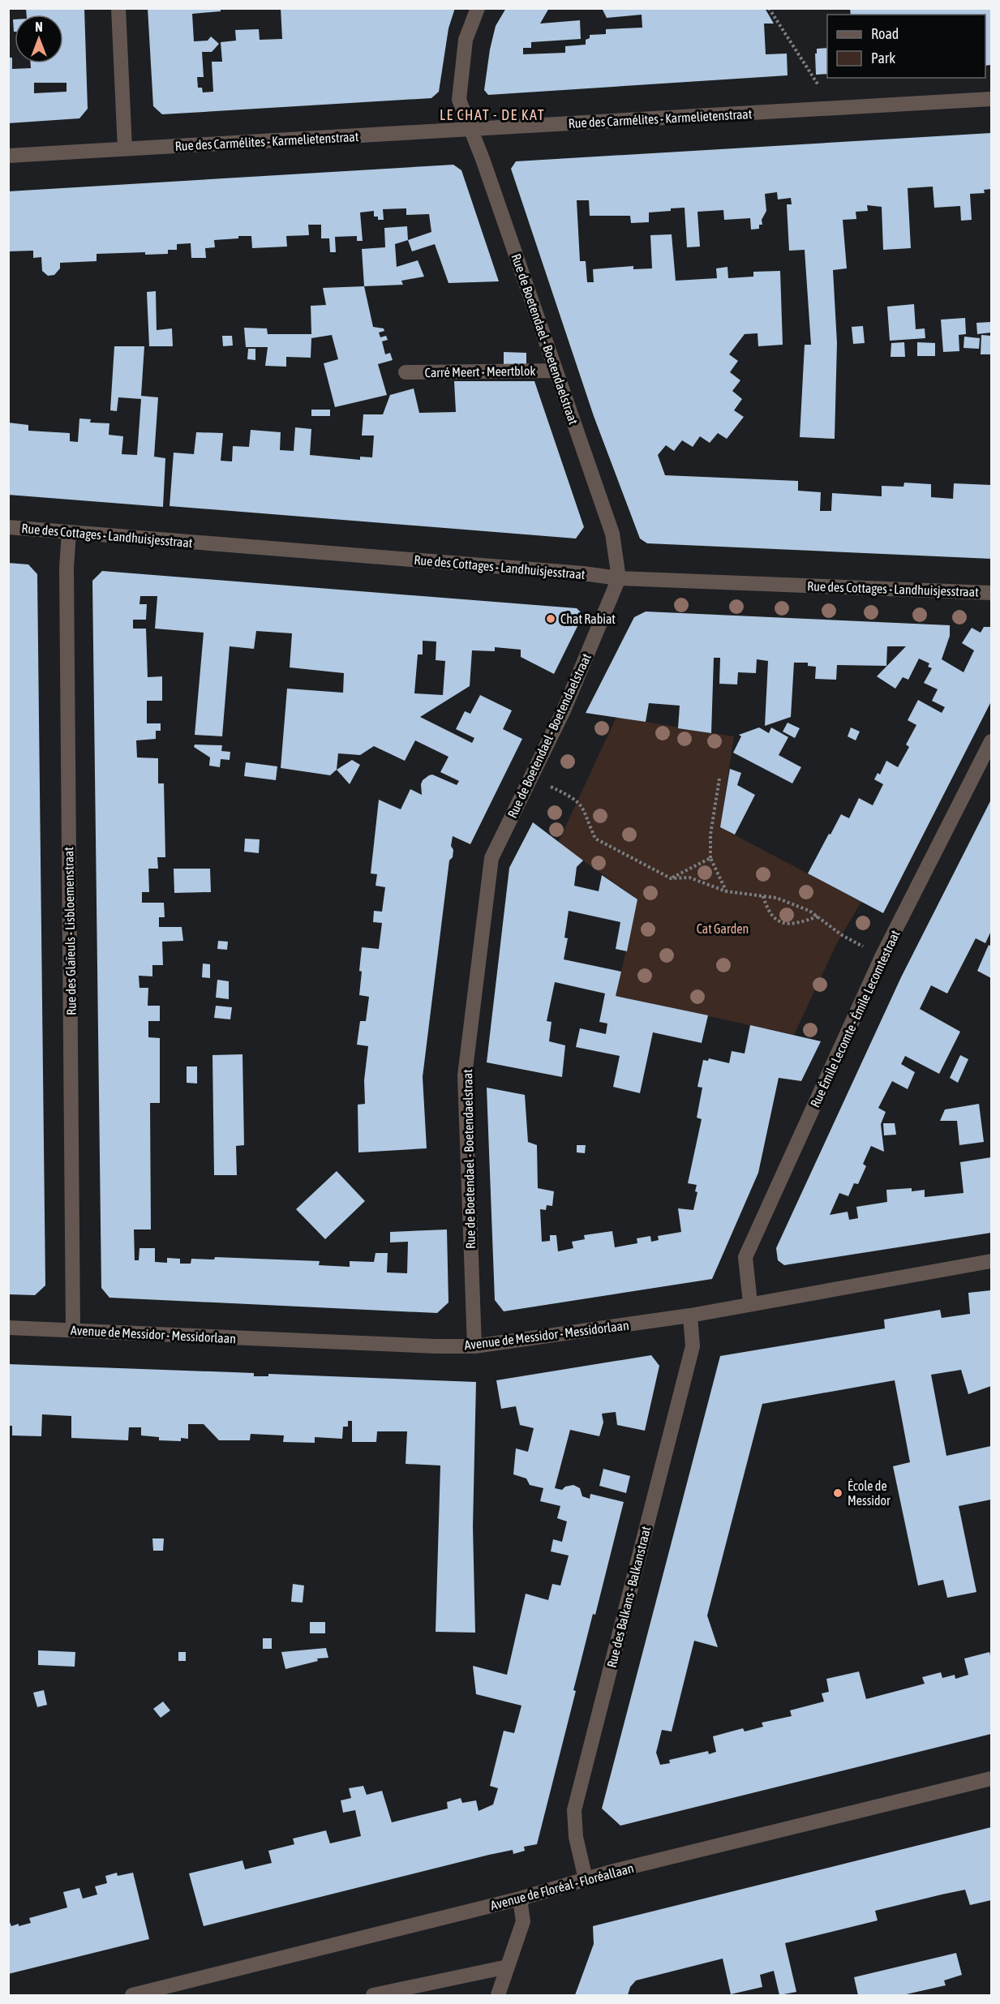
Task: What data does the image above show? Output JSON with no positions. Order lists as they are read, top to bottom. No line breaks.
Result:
{"streets":{"street":["Rue des Carmélites - Karmelietenstraat","Rue de Boetendael - Boetendaelstraat","Carré Meert - Meertblok","Rue des Cottages - Landhuisjesstraat","Rue des Glaïeuls - Lisbloemenstraat","Rue Émile Lecomte - Émile Lecomtestraat","Avenue de Messidor - Messidorlaan","Rue des Balkans - Balkanstraat","Avenue de Floréal - Floréallaan"]},"crossings":[["Rue des Carmélites - Karmelietenstraat","Rue de Boetendael - Boetendaelstraat"],["Rue de Boetendael - Boetendaelstraat","Carré Meert - Meertblok"],["Rue de Boetendael - Boetendaelstraat","Rue des Cottages - Landhuisjesstraat"],["Rue de Boetendael - Boetendaelstraat","Avenue de Messidor - Messidorlaan"],["Rue des Cottages - Landhuisjesstraat","Rue des Glaïeuls - Lisbloemenstraat"],["Rue des Glaïeuls - Lisbloemenstraat","Avenue de Messidor - Messidorlaan"],["Rue Émile Lecomte - Émile Lecomtestraat","Avenue de Messidor - Messidorlaan"],["Avenue de Messidor - Messidorlaan","Rue des Balkans - Balkanstraat"],["Rue des Balkans - Balkanstraat","Avenue de Floréal - Floréallaan"]],"districts":["LE CHAT - DE KAT"],"parks":["Cat Garden"],"places":["Chat Rabiat","École de Messidor"],"legend":["Road","Park"],"north":"top"}
